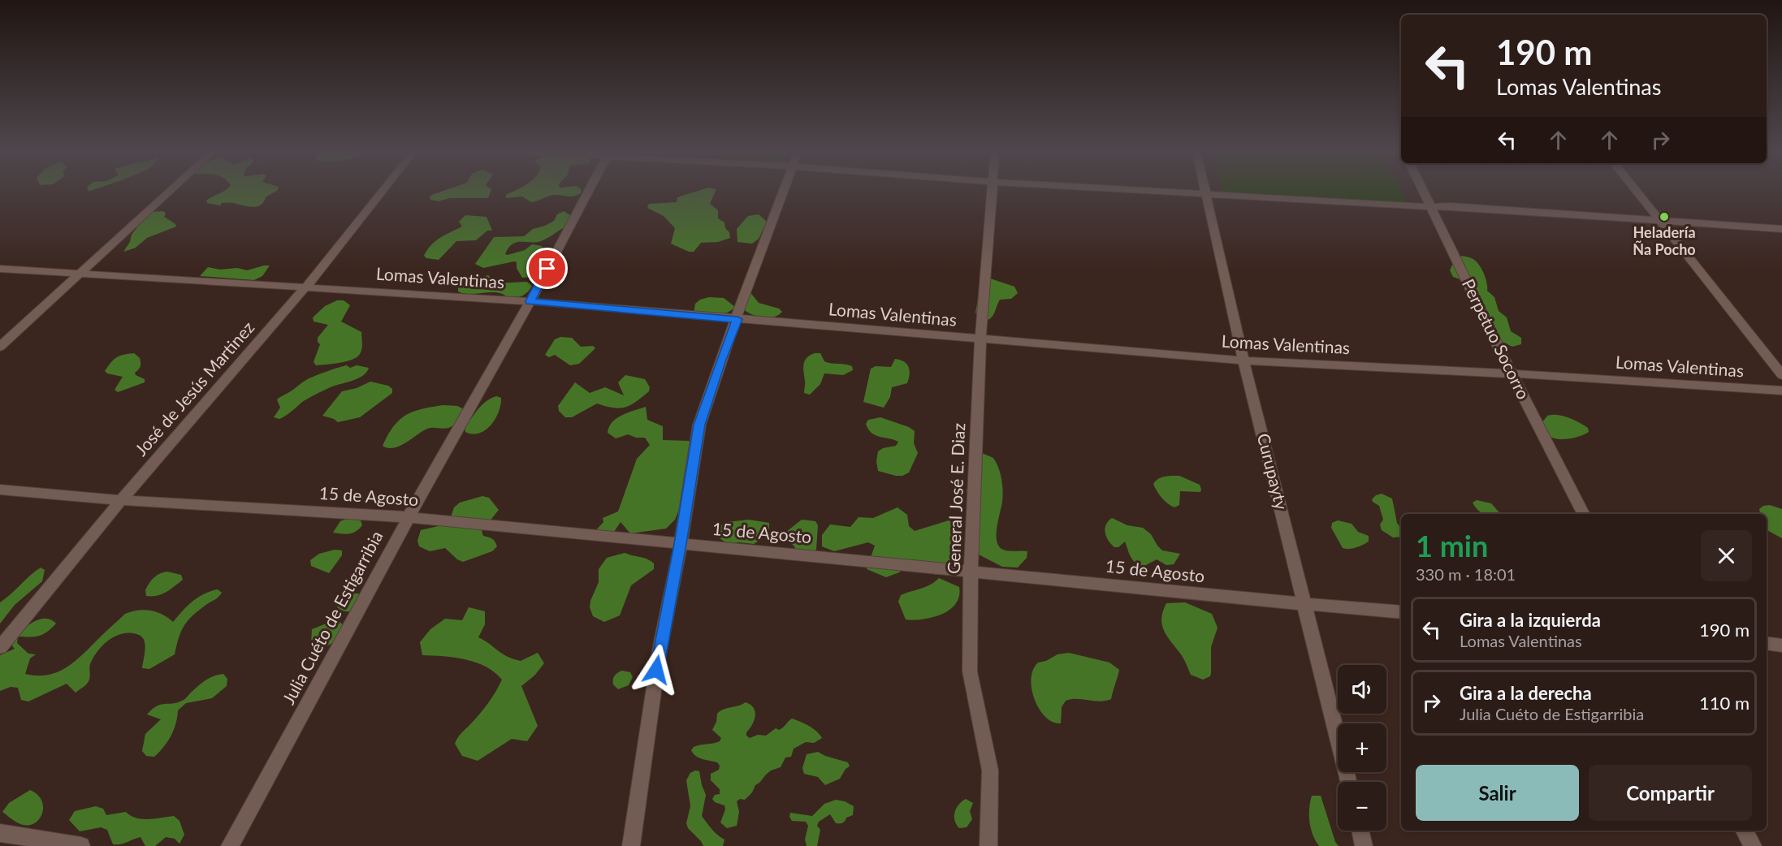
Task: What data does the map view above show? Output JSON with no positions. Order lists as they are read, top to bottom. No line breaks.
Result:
{"streets":{"street":["Lomas Valentinas","Perpetuo Socorro","José de Jesús Martinez","Curupayty","15 de Agosto","General José E. Diaz","Julia Cuéto de Estigarribia"]},"crossings":[["Lomas Valentinas","Perpetuo Socorro"],["Lomas Valentinas","José de Jesús Martinez"],["Lomas Valentinas","Curupayty"],["Lomas Valentinas","General José E. Diaz"],["Lomas Valentinas","Julia Cuéto de Estigarribia"],["José de Jesús Martinez","15 de Agosto"],["Curupayty","15 de Agosto"],["15 de Agosto","General José E. Diaz"],["15 de Agosto","Julia Cuéto de Estigarribia"]],"places":["Heladería Ña Pocho"],"page":{"turn":["190 m","Lomas Valentinas"],"heading":["1 min","330 m · 18:01"],"list":[{"name":"Gira a la izquierda","note":"Lomas Valentinas","value":"190 m"},{"name":"Gira a la derecha","note":"Julia Cuéto de Estigarribia","value":"110 m"}],"map_buttons":["+","−"],"buttons":["Salir","Compartir"]}}
